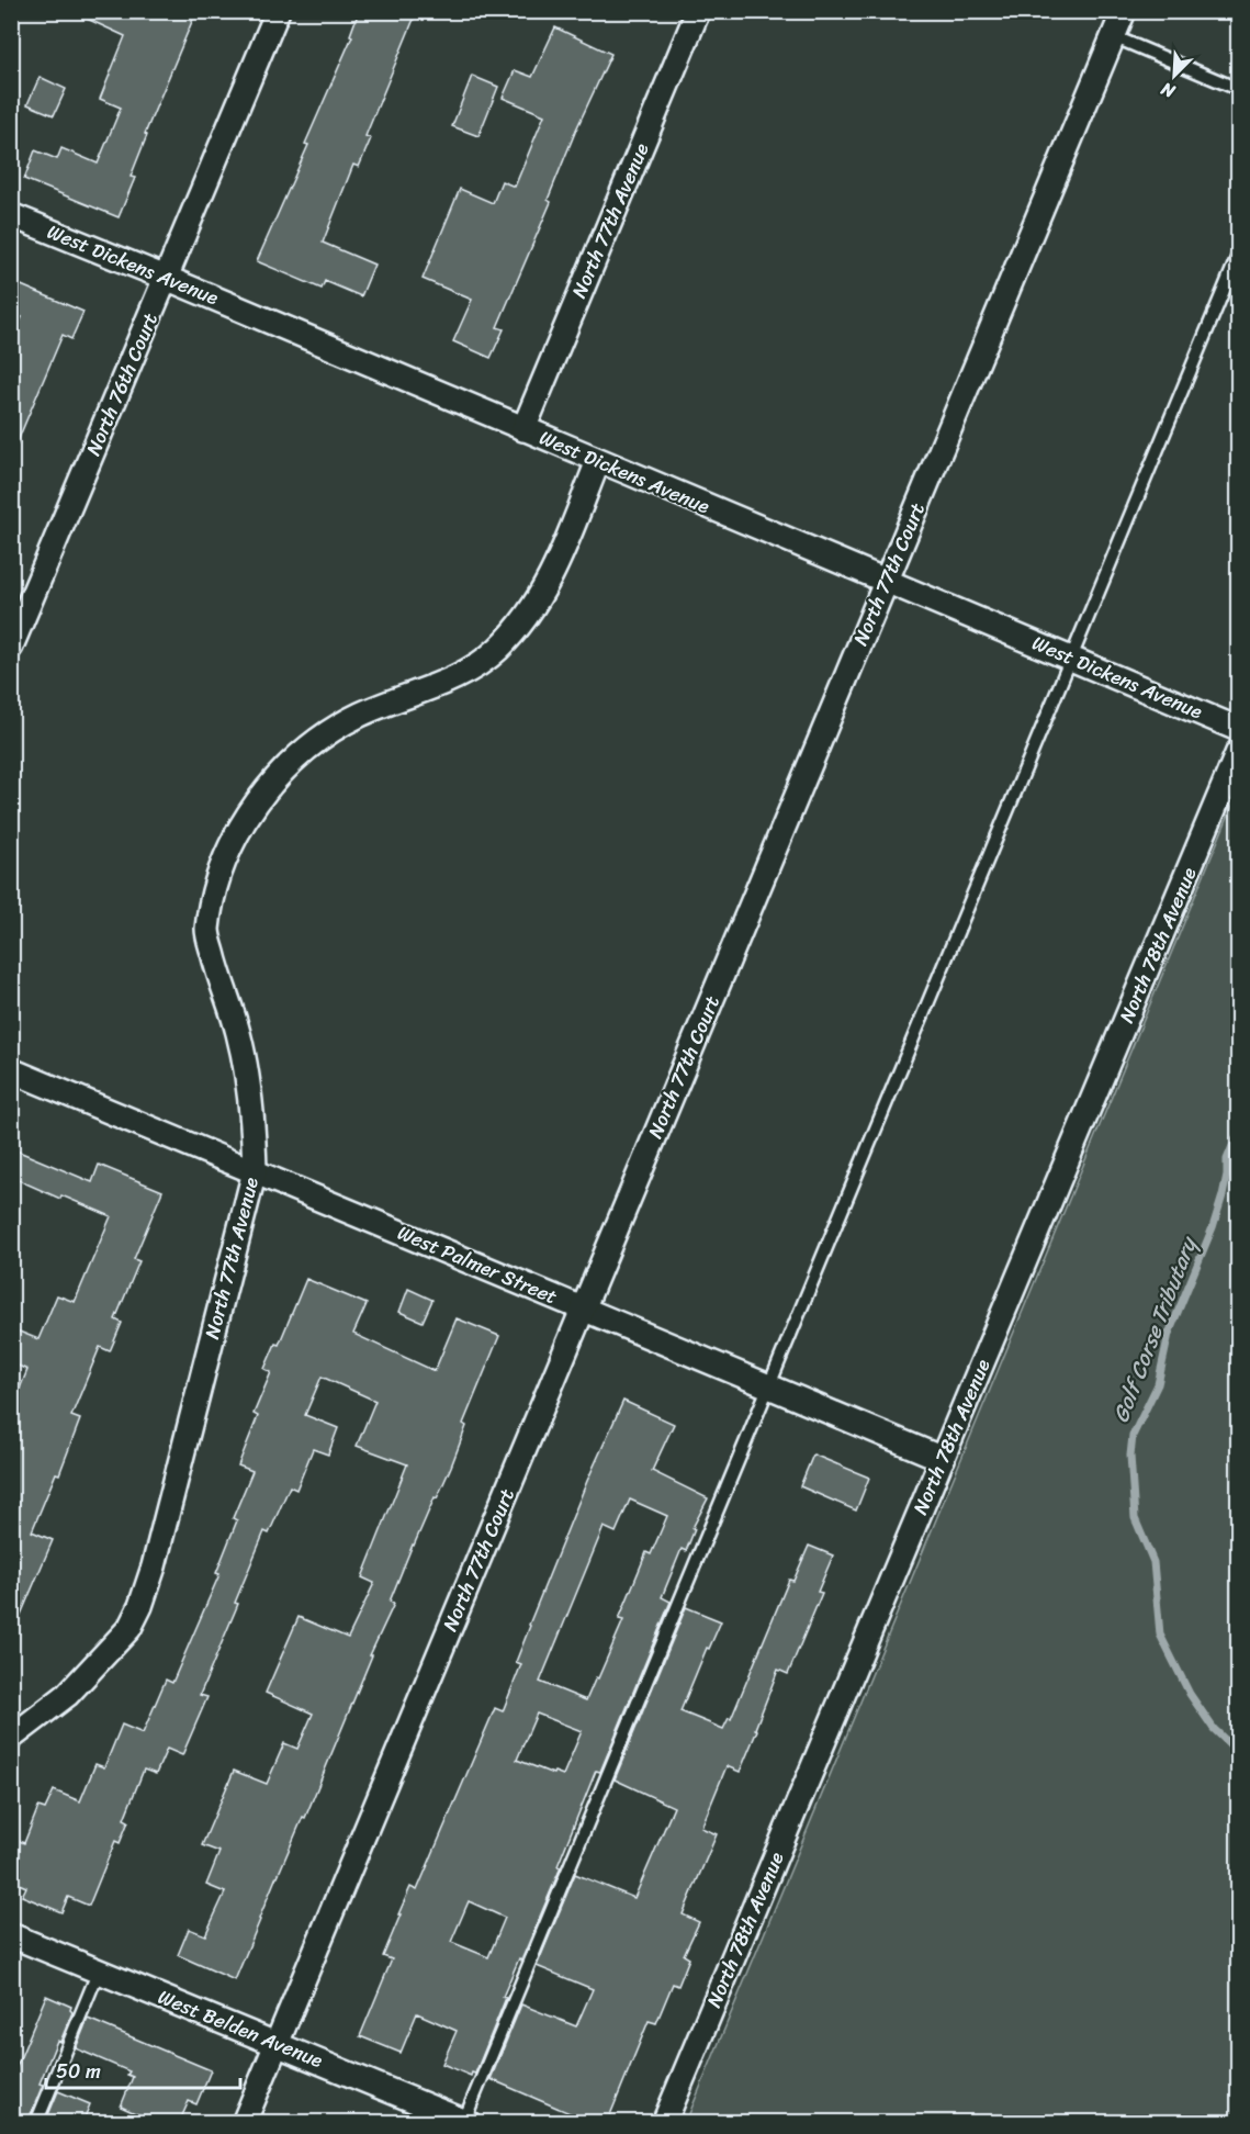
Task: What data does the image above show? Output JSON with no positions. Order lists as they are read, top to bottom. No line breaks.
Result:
{"streets":{"street":["North 77th Avenue","West Dickens Avenue","North 76th Court","North 77th Court","North 78th Avenue","West Palmer Street","West Belden Avenue"]},"crossings":[["North 77th Avenue","West Dickens Avenue"],["North 77th Avenue","West Palmer Street"],["West Dickens Avenue","North 76th Court"],["West Dickens Avenue","North 77th Court"],["North 77th Court","West Palmer Street"],["North 77th Court","West Belden Avenue"],["North 78th Avenue","West Palmer Street"]],"water":["Golf Corse Tributary"],"scale_bar":"50 m","north":"bottom left"}
